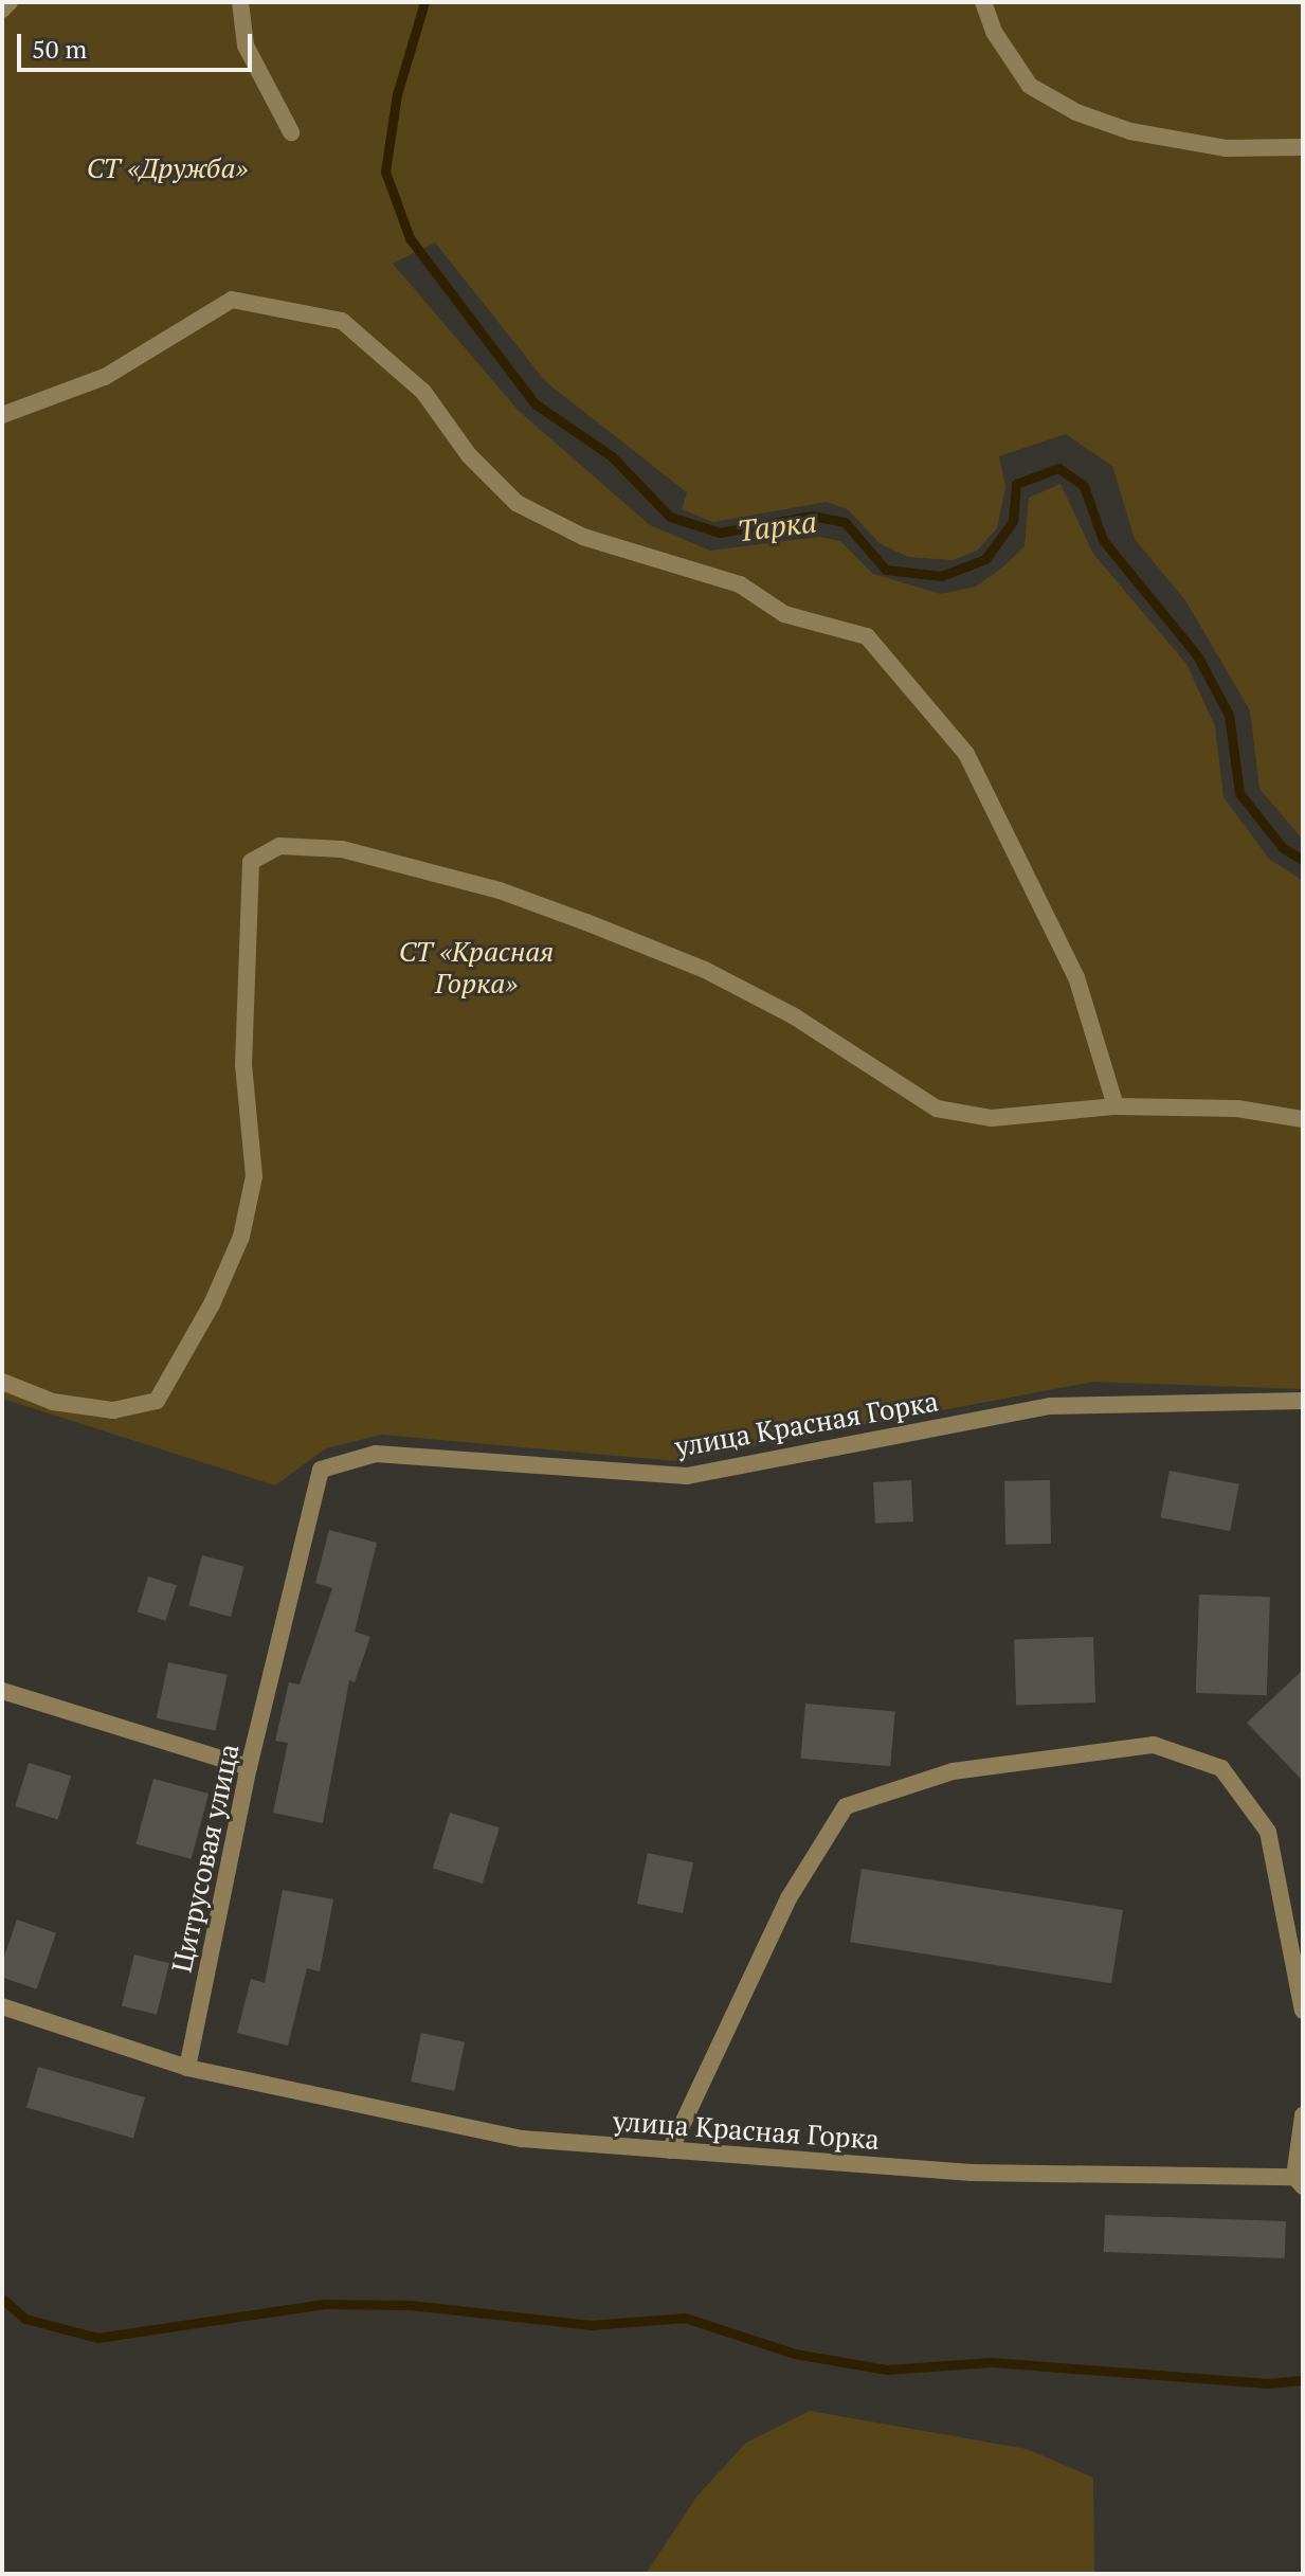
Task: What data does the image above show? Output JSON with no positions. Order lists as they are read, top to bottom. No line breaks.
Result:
{"streets":{"street":["улица Красная Горка","Цитрусовая улица"]},"crossings":[["улица Красная Горка","Цитрусовая улица"]],"water":["Тарка"],"parks":["СТ «Дружба»","СТ «Красная Горка»"],"scale_bar":"50 m"}
